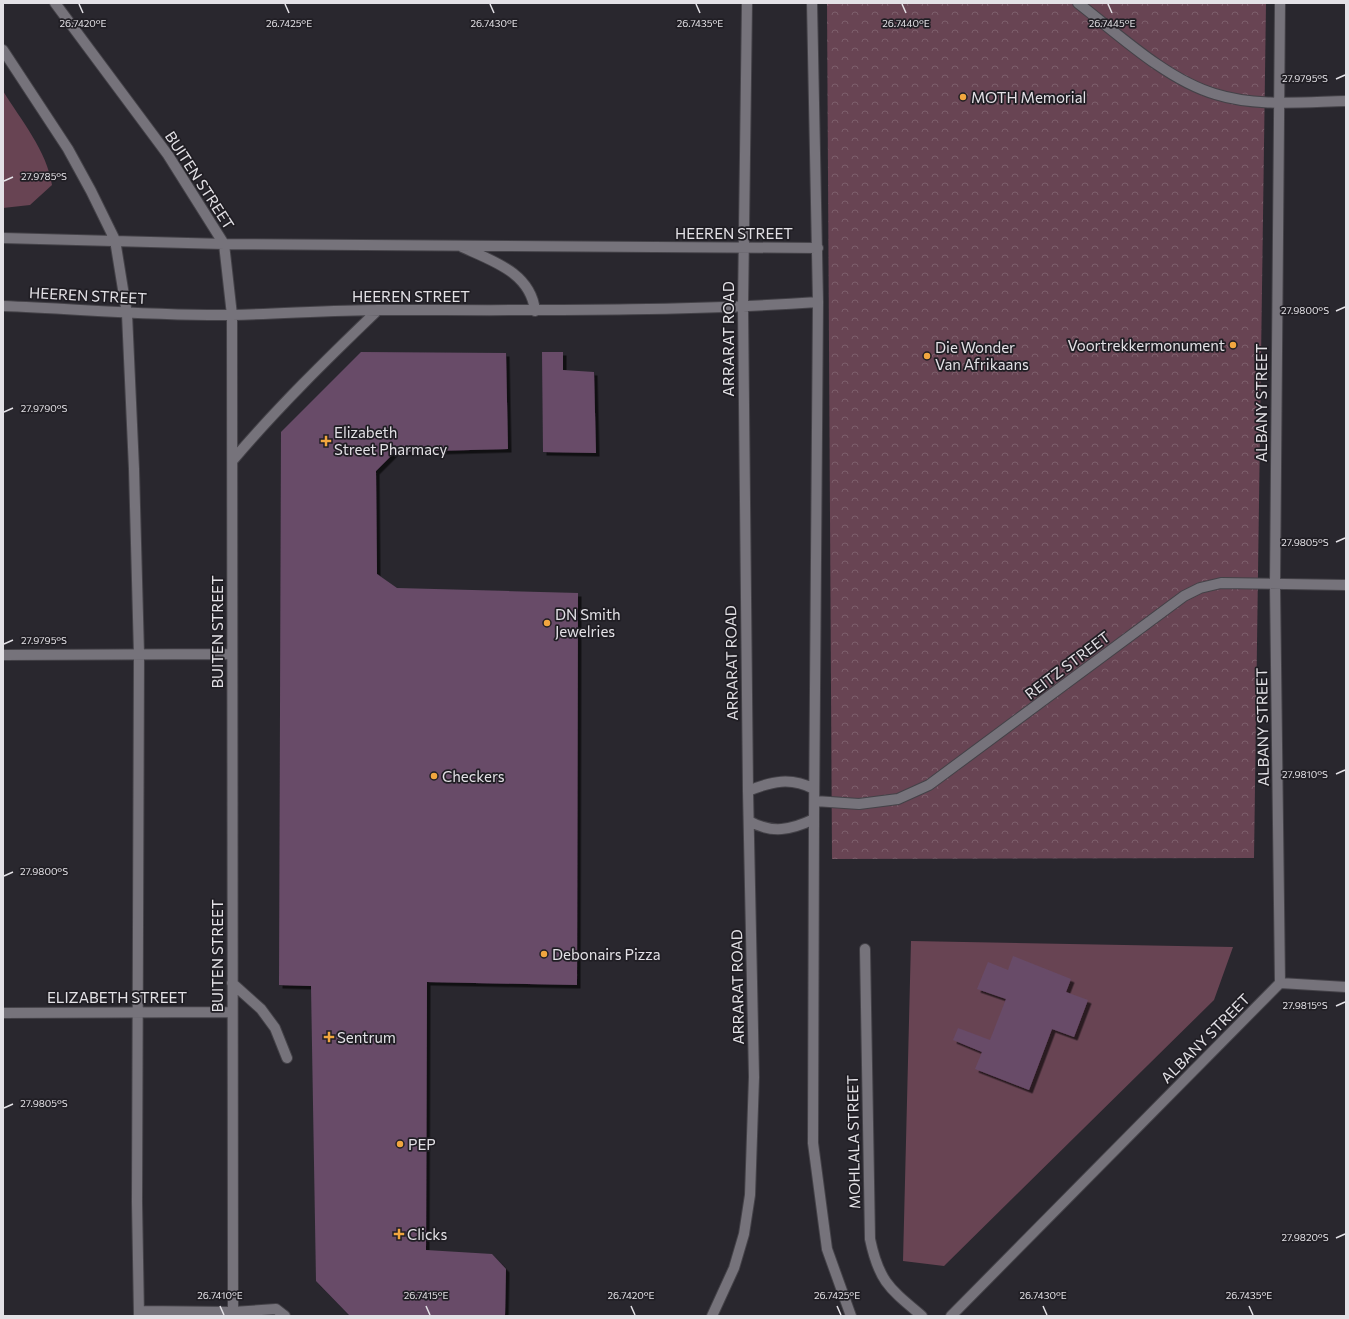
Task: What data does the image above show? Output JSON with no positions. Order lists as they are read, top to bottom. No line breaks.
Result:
{"streets":{"street":["BUITEN STREET","HEEREN STREET","ARRARAT ROAD","ALBANY STREET","REITZ STREET","ELIZABETH STREET","MOHLALA STREET"]},"crossings":[["BUITEN STREET","HEEREN STREET"],["BUITEN STREET","ELIZABETH STREET"],["HEEREN STREET","ARRARAT ROAD"],["ARRARAT ROAD","REITZ STREET"],["ALBANY STREET","REITZ STREET"]],"places":{"other":["MOTH Memorial","Voortrekkermonument","Die Wonder Van Afrikaans","DN Smith Jewelries","Checkers","Debonairs Pizza","PEP"],"health":["Elizabeth Street Pharmacy","Sentrum","Clicks"]},"coordinates":["26.7420°E","26.7425°E","26.7430°E","26.7435°E","26.7440°E","26.7445°E","27.9795°S","27.9785°S","27.9800°S","27.9790°S","27.9805°S","27.9810°S","27.9815°S","27.9820°S","26.7410°E","26.7415°E"]}
